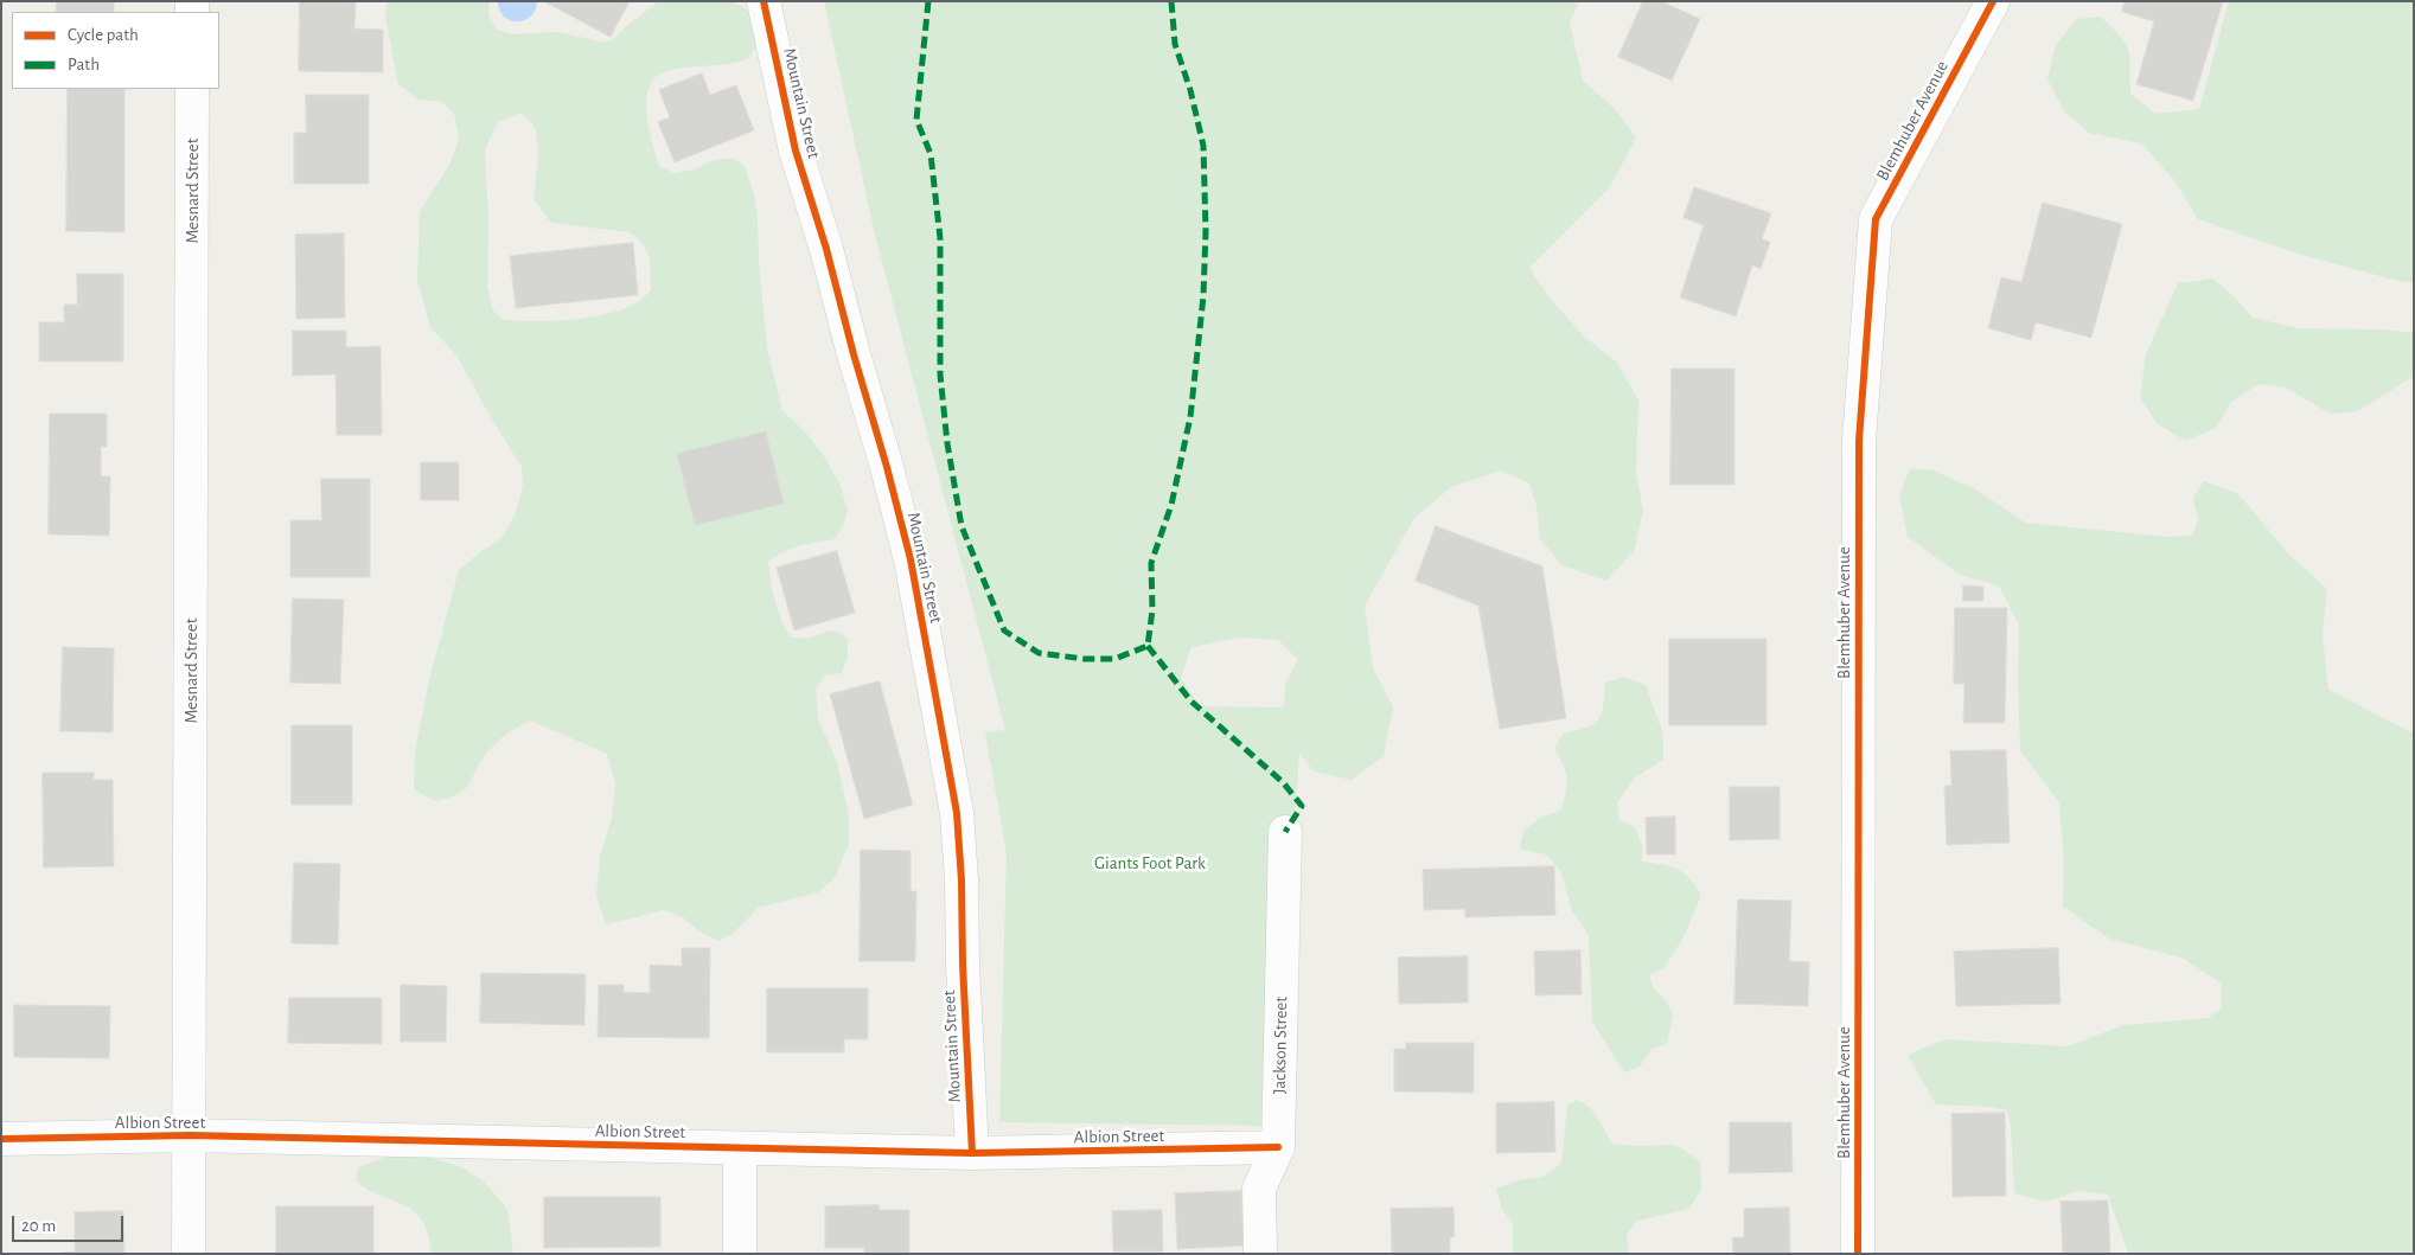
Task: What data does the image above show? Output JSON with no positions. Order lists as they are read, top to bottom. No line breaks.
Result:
{"streets":{"street":["Mountain Street","Blemhuber Avenue","Mesnard Street","Jackson Street","Albion Street"]},"crossings":[["Mountain Street","Albion Street"],["Mesnard Street","Albion Street"],["Jackson Street","Albion Street"]],"parks":["Giants Foot Park"],"legend":["Cycle path","Path"],"scale_bar":"20 m"}
